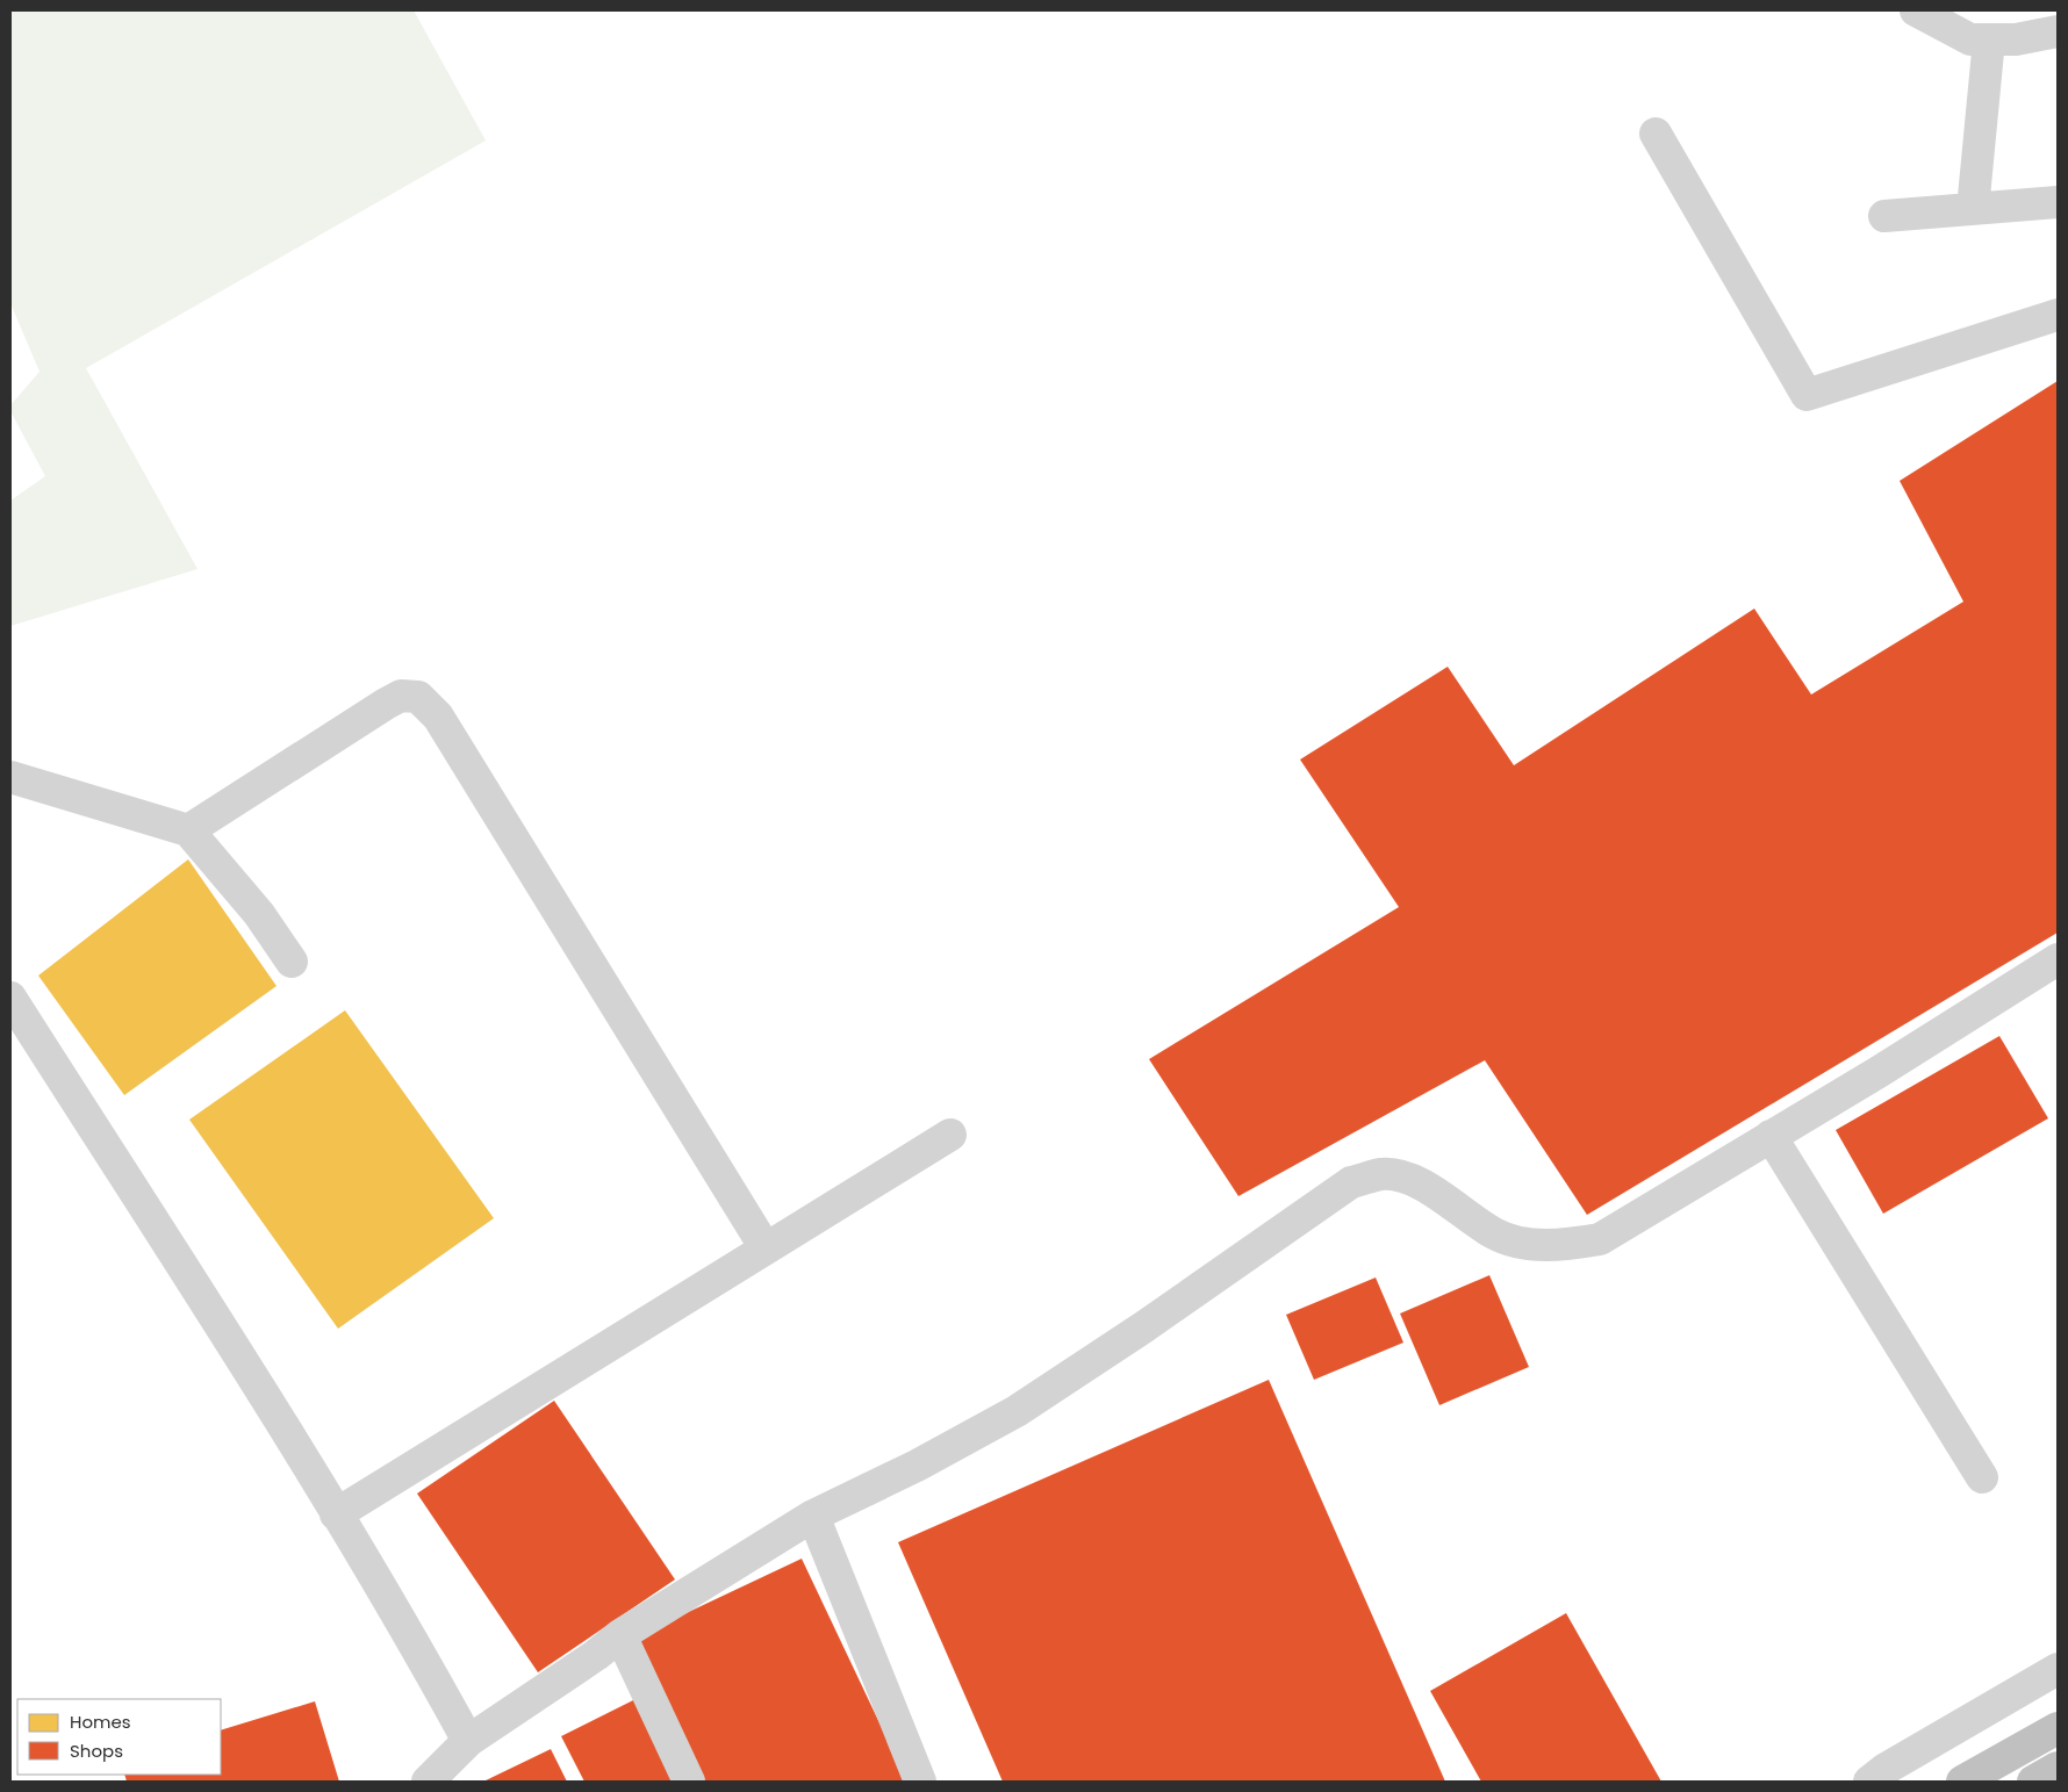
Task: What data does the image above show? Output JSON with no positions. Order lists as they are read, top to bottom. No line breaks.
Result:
{"legend":["Homes","Shops"]}
